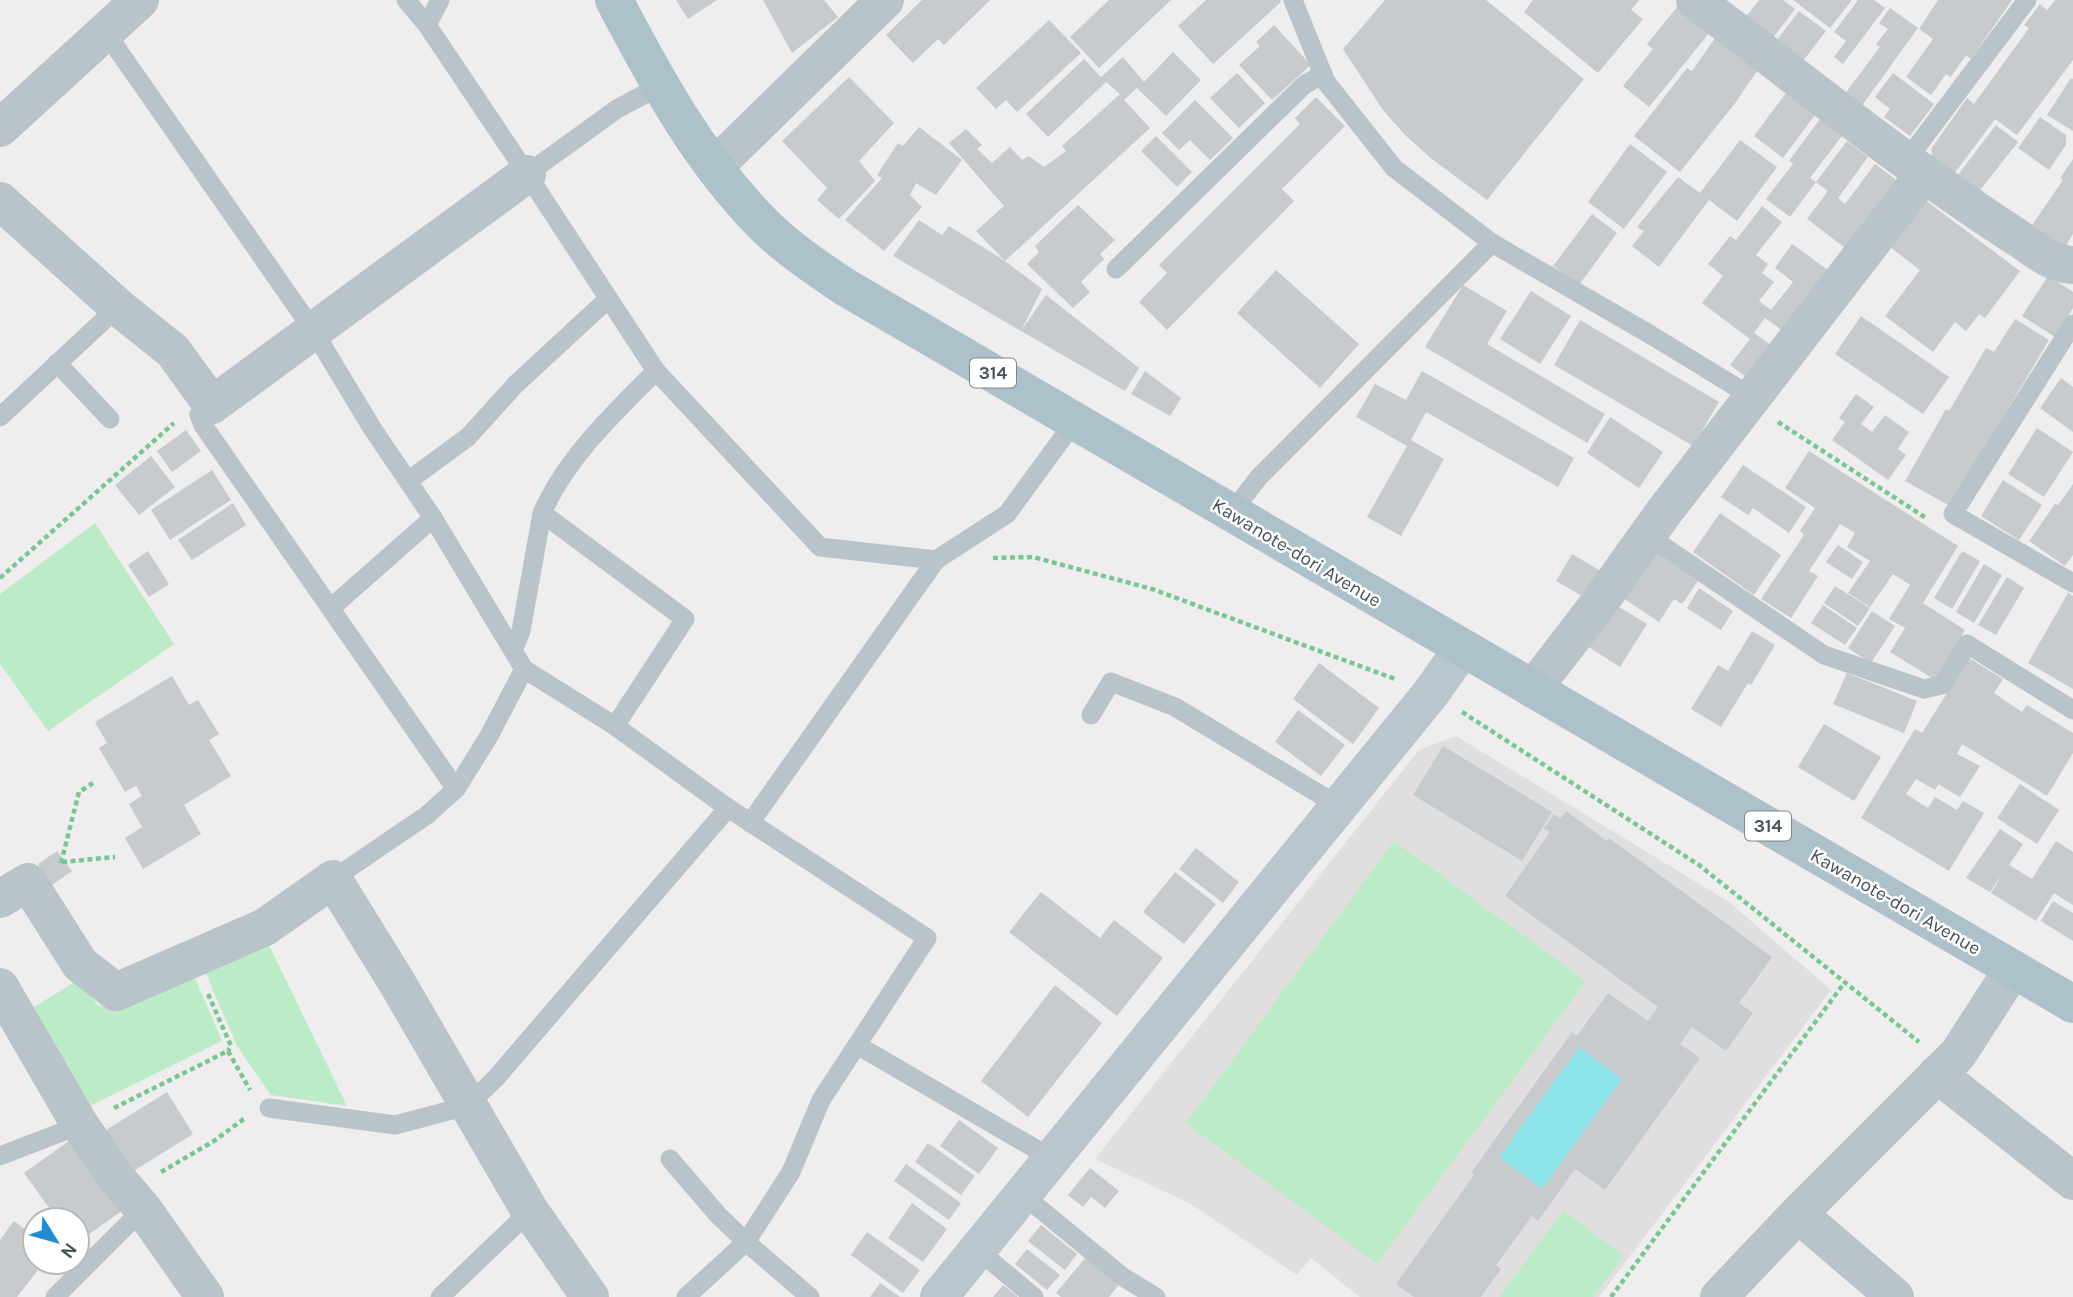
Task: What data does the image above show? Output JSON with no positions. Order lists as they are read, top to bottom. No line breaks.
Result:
{"streets":{"main road":["314","Kawanote-dori Avenue"]},"north":"bottom right"}
